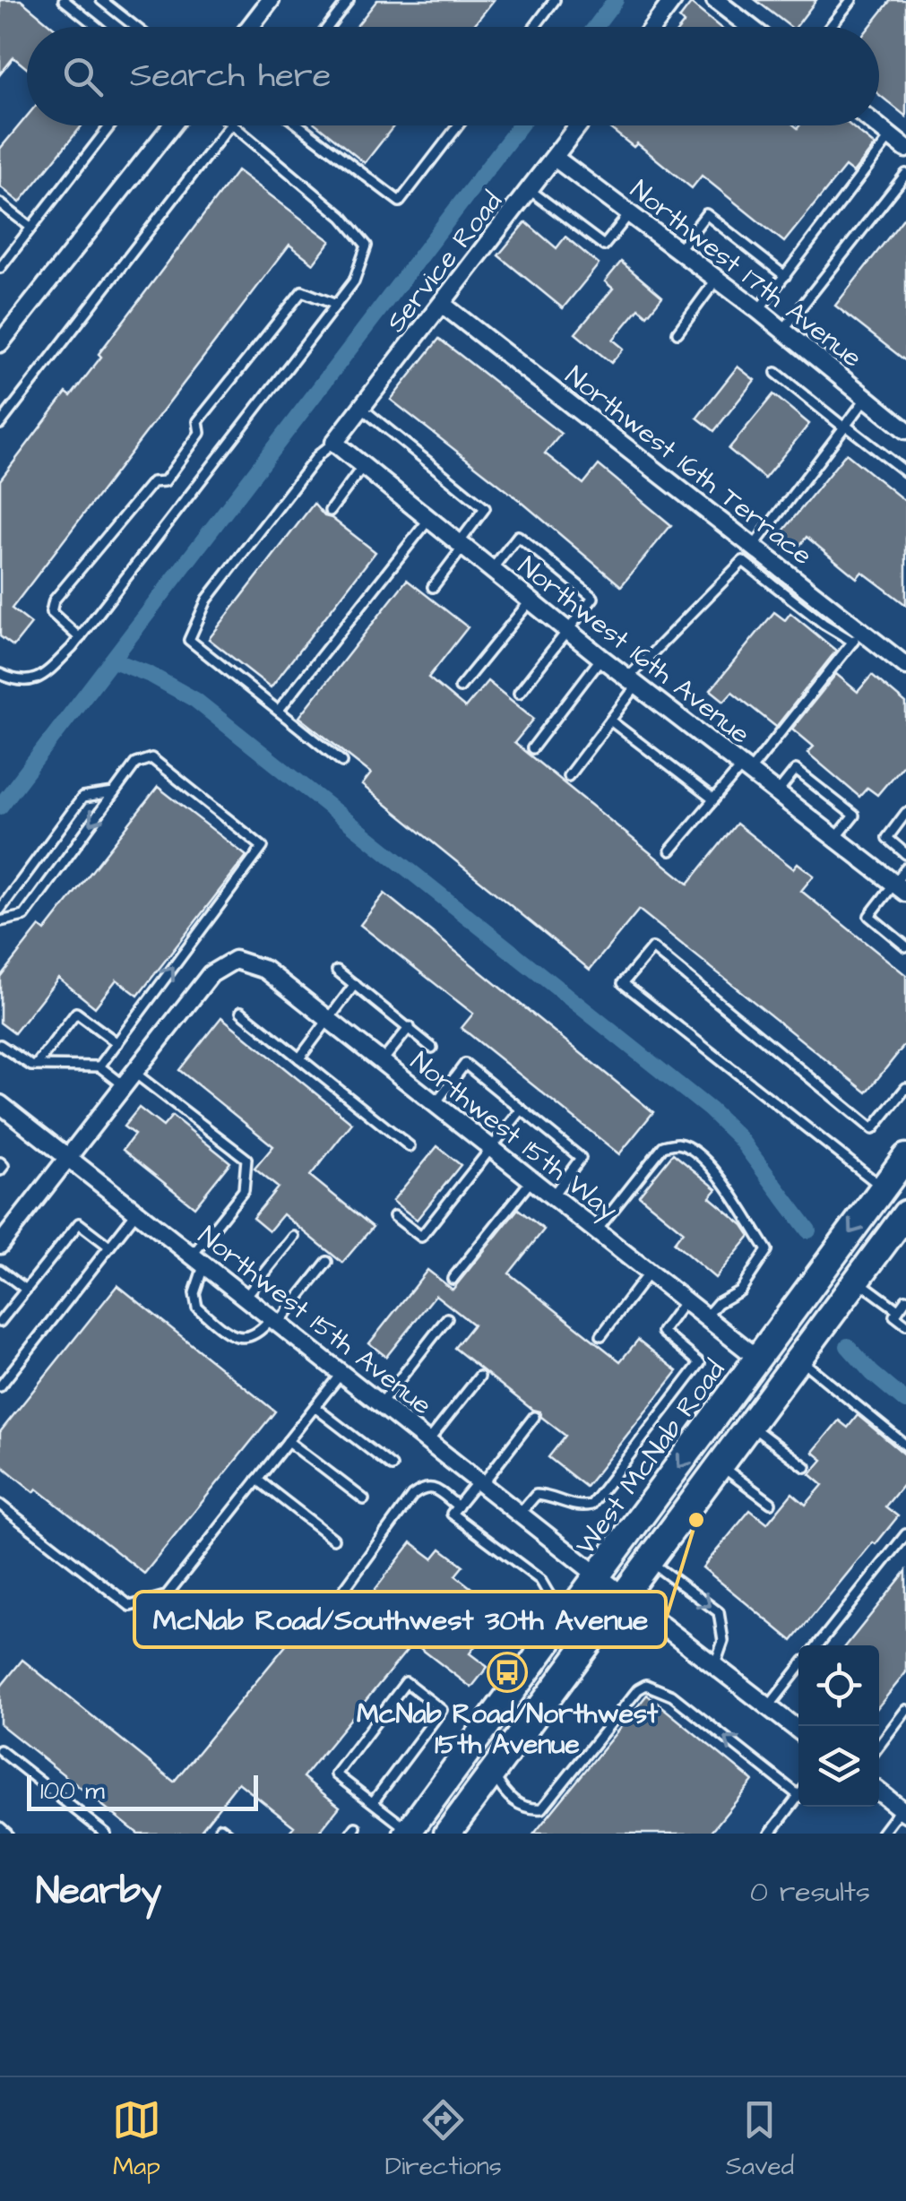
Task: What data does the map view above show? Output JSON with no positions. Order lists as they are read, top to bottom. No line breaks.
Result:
{"streets":{"main road":["West McNab Road"],"street":["Service Road","Northwest 17th Avenue","Northwest 16th Terrace","Northwest 16th Avenue","Northwest 15th Way","Northwest 15th Avenue"]},"crossings":[["Service Road","Northwest 17th Avenue"],["Service Road","Northwest 16th Terrace"],["Service Road","Northwest 16th Avenue"],["Northwest 15th Way","West McNab Road"],["Northwest 15th Avenue","West McNab Road"]],"places":{"other":["McNab Road/Southwest 30th Avenue"],"bus stop":["McNab Road/Northwest 15th Avenue"]},"scale_bar":"100 m","page":{"search":"Search here","scale":"100 m","heading":["Nearby","0 results"],"nav":["Map","Directions","Saved"]}}
